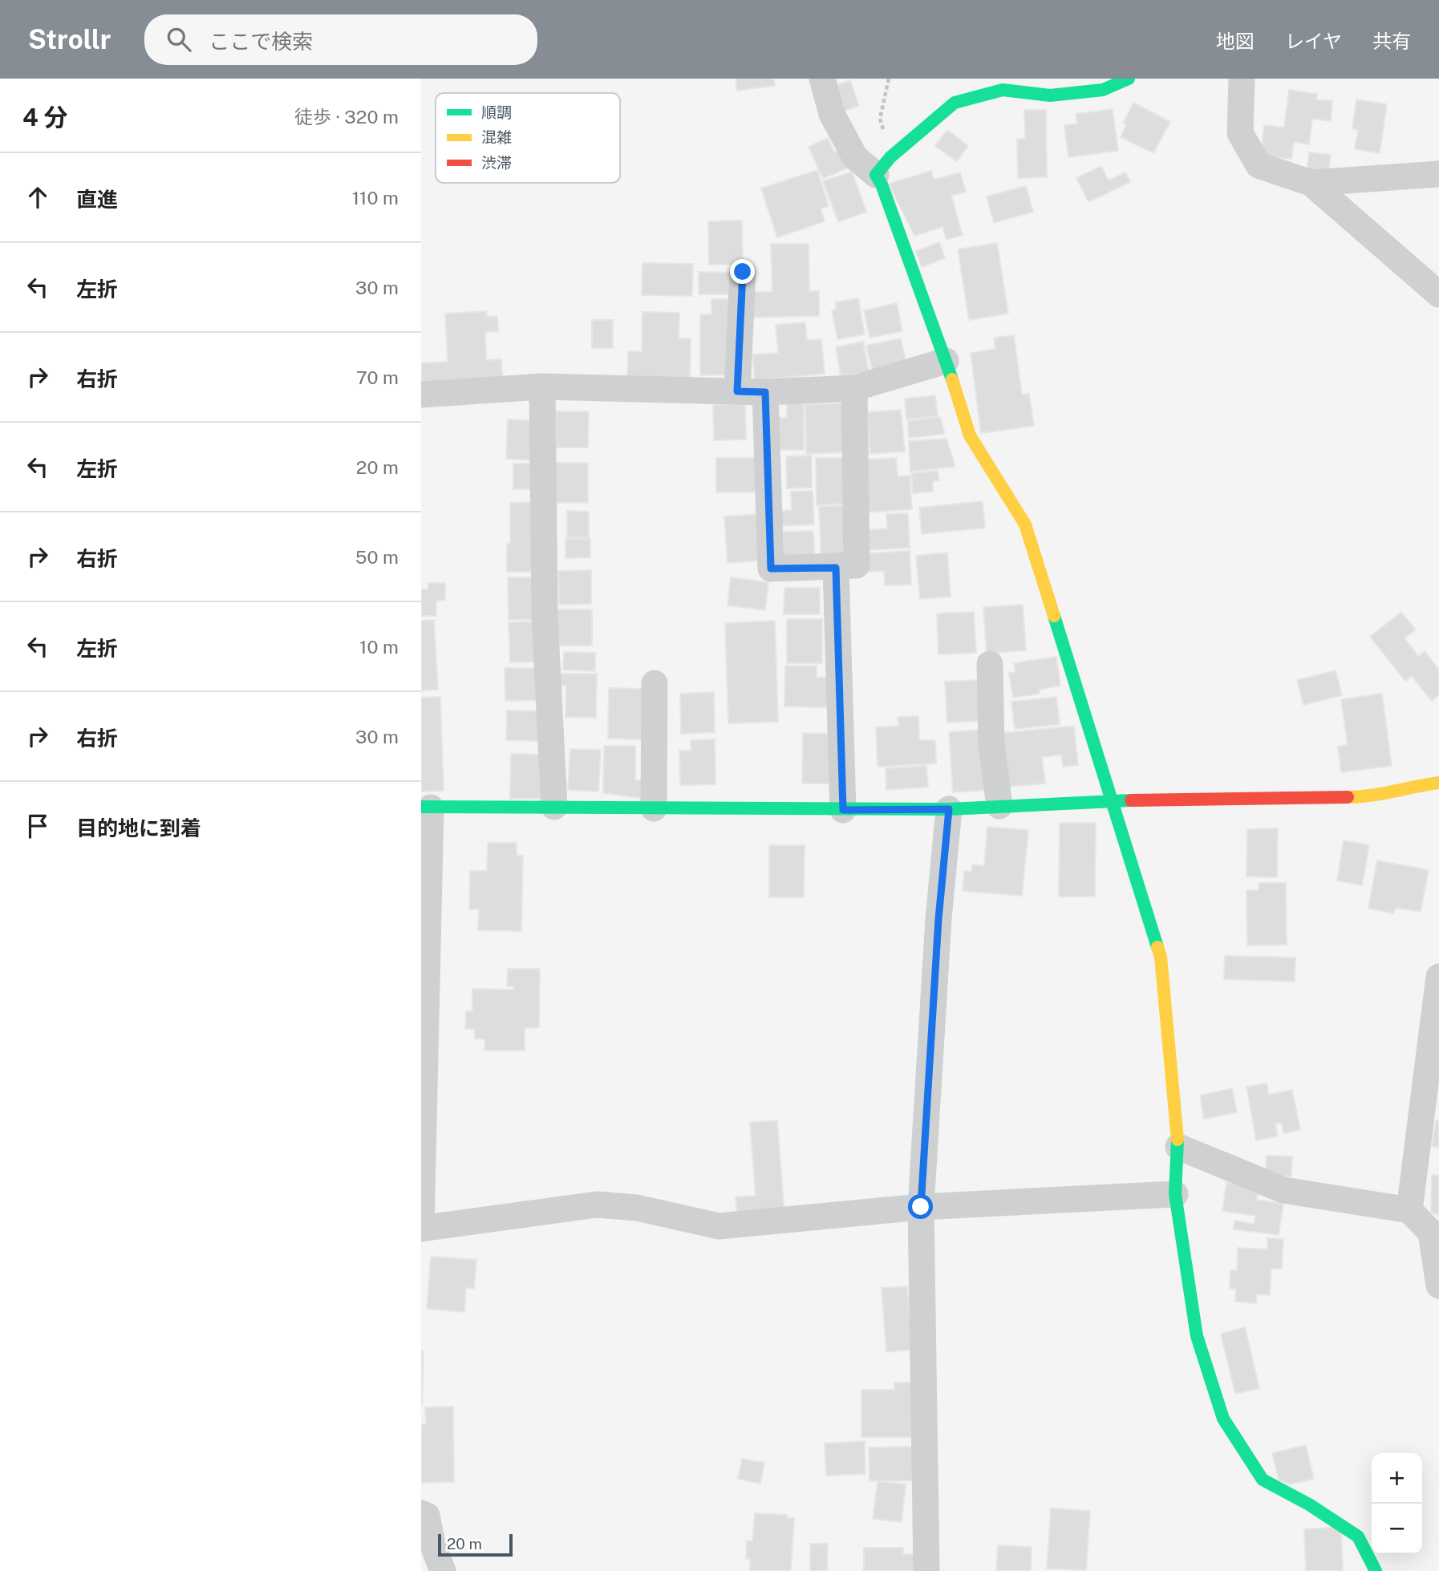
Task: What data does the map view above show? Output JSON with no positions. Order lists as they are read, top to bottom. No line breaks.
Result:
{"legend":["順調","混雑","渋滞"],"scale_bar":"20 m","page":{"header":"Strollr","search":"ここで検索","nav":["地図","レイヤ","共有"],"heading":["4 分","徒歩 · 320 m"],"list":[["直進","110 m"],["左折","30 m"],["右折","70 m"],["左折","20 m"],["右折","50 m"],["左折","10 m"],["右折","30 m"],"目的地に到着"],"map_buttons":["+","−"],"scale":"20 m"}}
